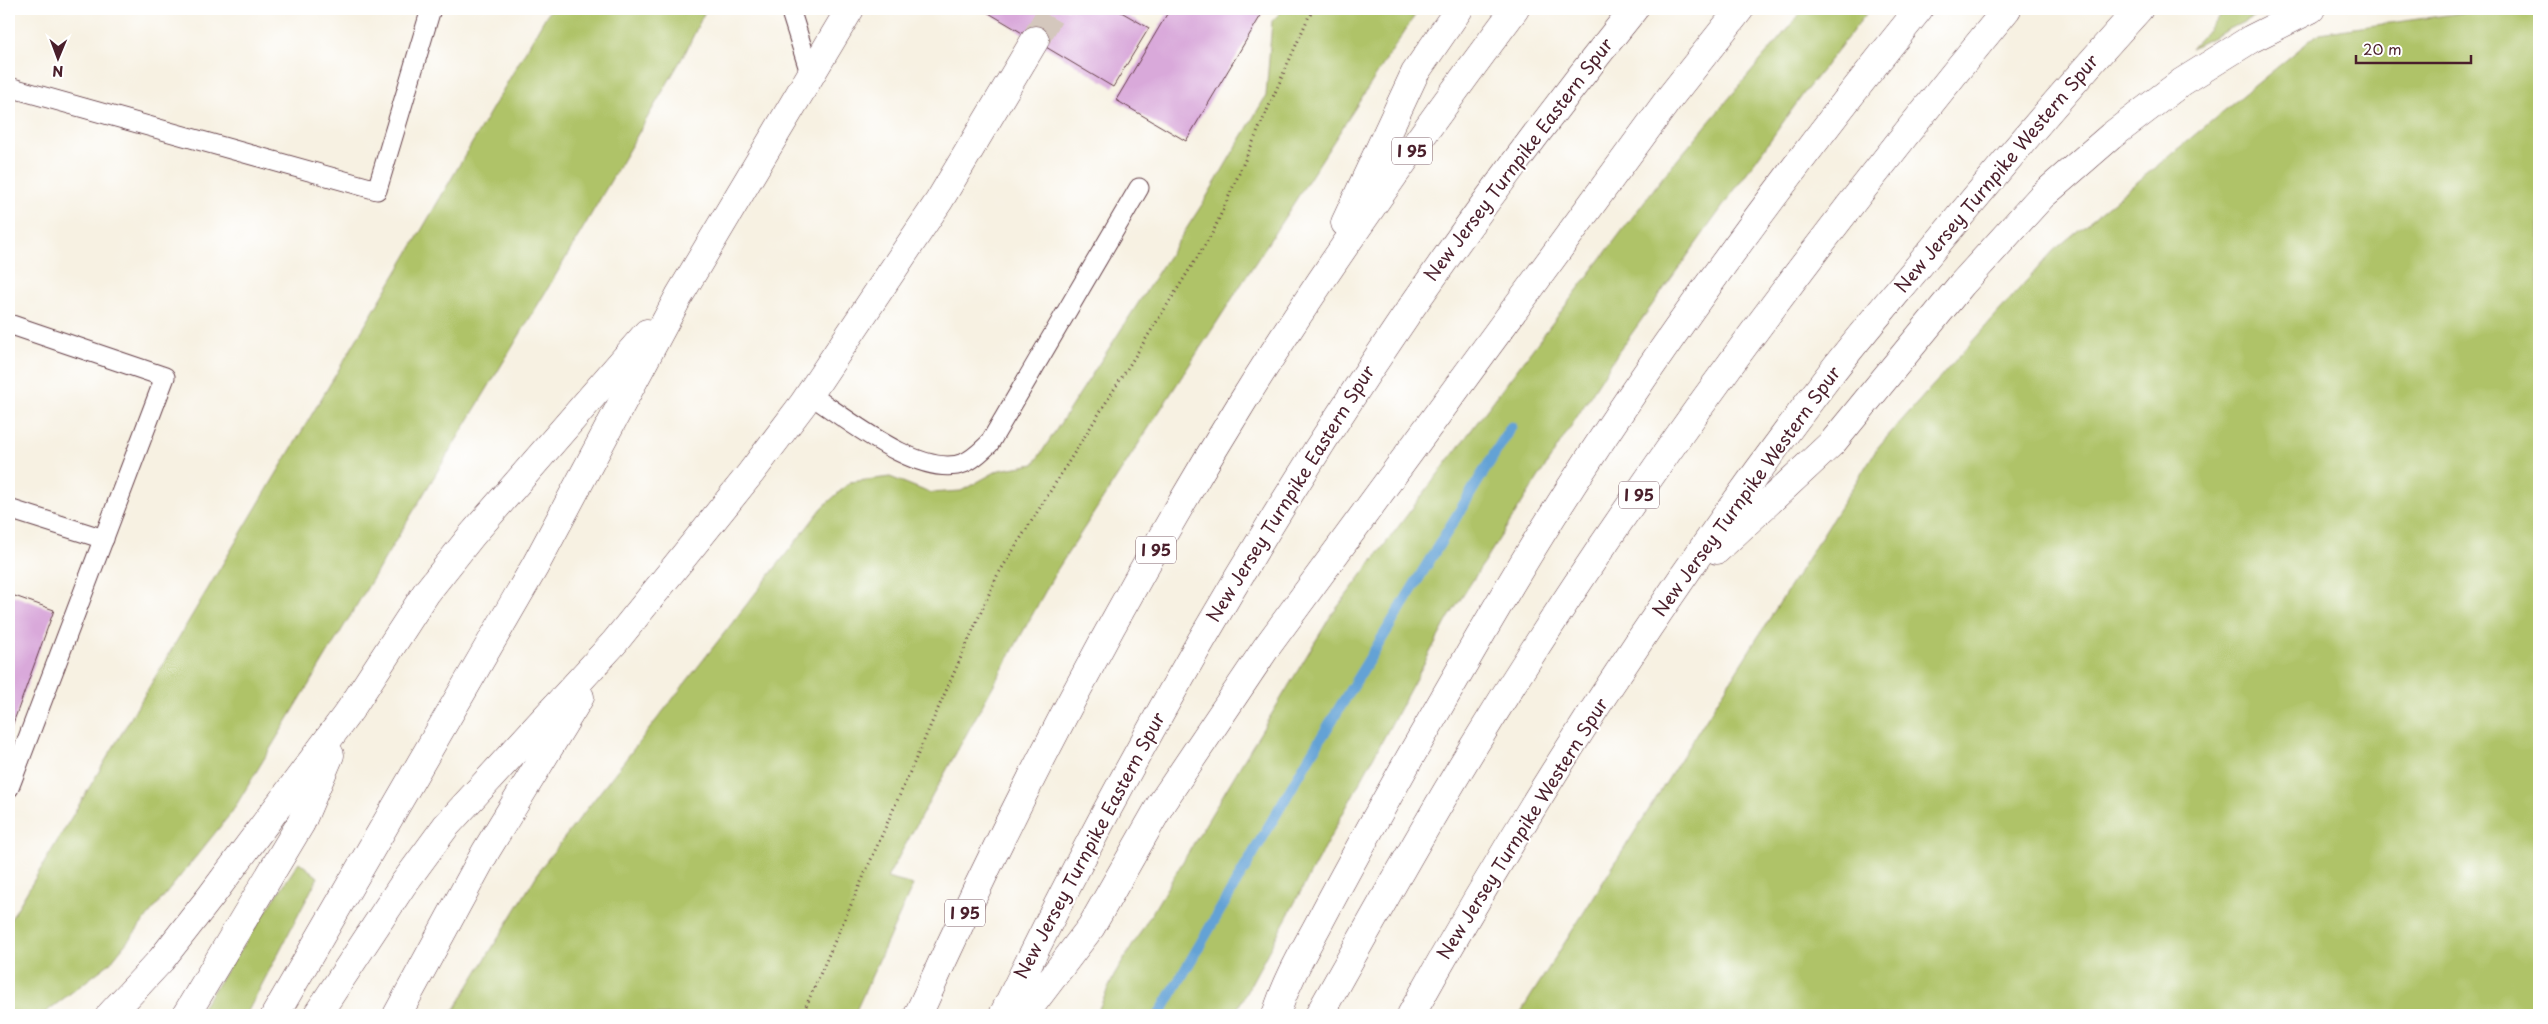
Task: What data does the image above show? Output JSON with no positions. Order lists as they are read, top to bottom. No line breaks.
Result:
{"streets":{"highway":["I 95","New Jersey Turnpike Eastern Spur","New Jersey Turnpike Western Spur"]},"scale_bar":"20 m","north":"bottom"}
